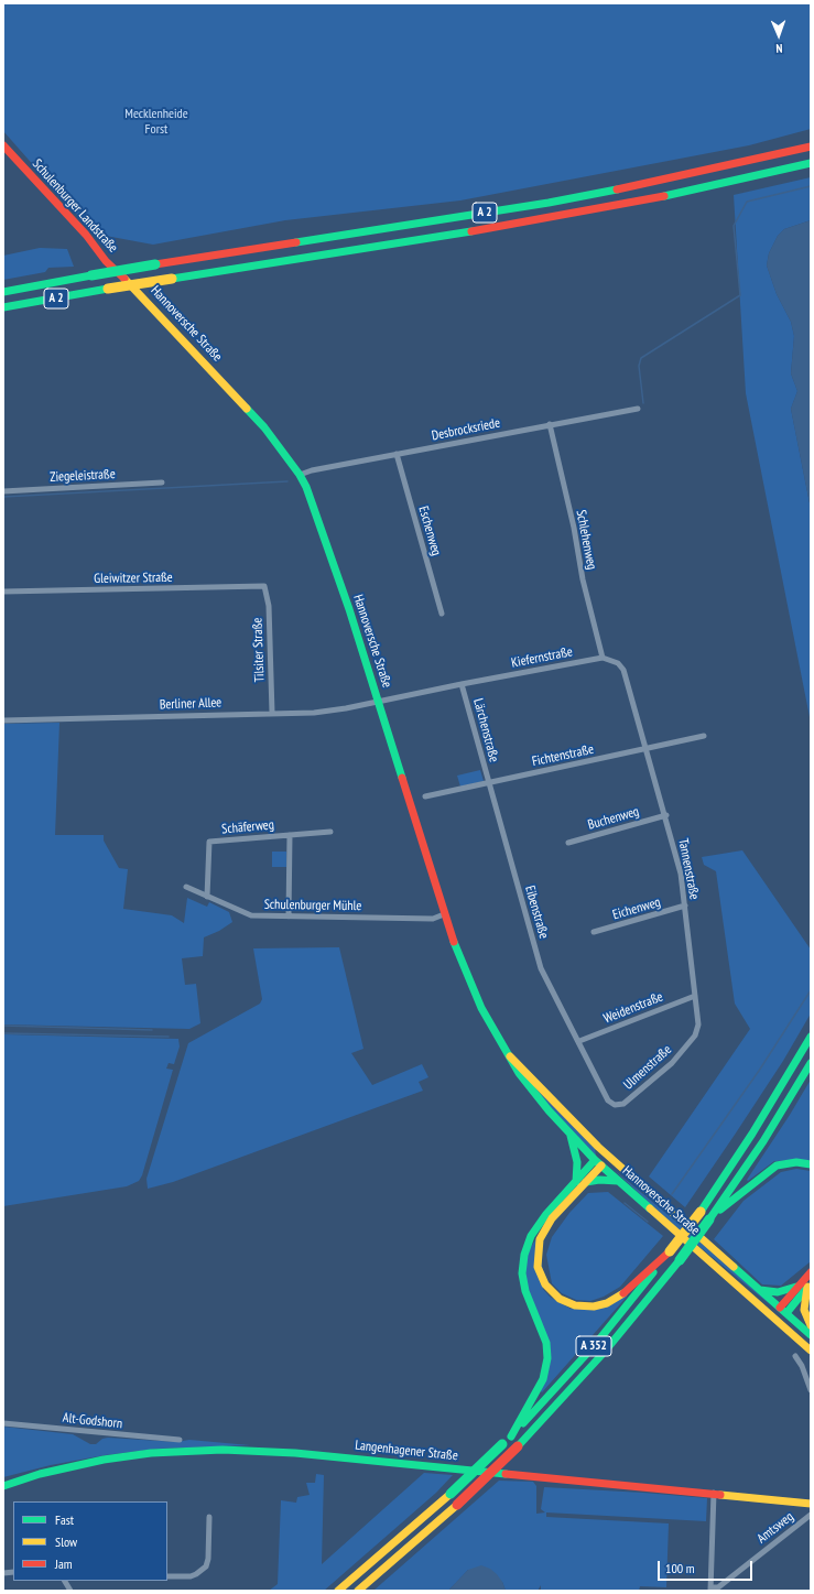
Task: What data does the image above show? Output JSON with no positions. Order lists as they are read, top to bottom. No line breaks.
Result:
{"streets":{"main road":["Schulenburger Landstraße","A 2","Hannoversche Straße","A 352","Langenhagener Straße"],"street":["Desbrocksriede","Ziegeleistraße","Eschenweg","Schlehenweg","Gleiwitzer Straße","Tilsiter Straße","Kiefernstraße","Berliner Allee","Lärchenstraße","Fichtenstraße","Buchenweg","Schäferweg","Tannenstraße","Schulenburger Mühle","Eichenweg","Eibenstraße","Weidenstraße","Ulmenstraße","Alt-Godshorn","Amtsweg"]},"crossings":[["Schulenburger Landstraße","Hannoversche Straße"],["Hannoversche Straße","Desbrocksriede"],["Hannoversche Straße","Kiefernstraße"],["Hannoversche Straße","Berliner Allee"],["Hannoversche Straße","Schulenburger Mühle"],["Desbrocksriede","Eschenweg"],["Desbrocksriede","Schlehenweg"],["Schlehenweg","Kiefernstraße"],["Gleiwitzer Straße","Tilsiter Straße"],["Tilsiter Straße","Berliner Allee"],["Kiefernstraße","Berliner Allee"],["Kiefernstraße","Lärchenstraße"],["Lärchenstraße","Fichtenstraße"],["Lärchenstraße","Eibenstraße"],["Fichtenstraße","Tannenstraße"],["Fichtenstraße","Eibenstraße"],["Buchenweg","Tannenstraße"],["Schäferweg","Schulenburger Mühle"],["Tannenstraße","Eichenweg"],["Tannenstraße","Weidenstraße"],["Tannenstraße","Ulmenstraße"],["Eibenstraße","Weidenstraße"],["Eibenstraße","Ulmenstraße"],["Weidenstraße","Ulmenstraße"]],"parks":["Mecklenheide Forst"],"legend":["Fast","Slow","Jam"],"scale_bar":"100 m","north":"bottom"}
